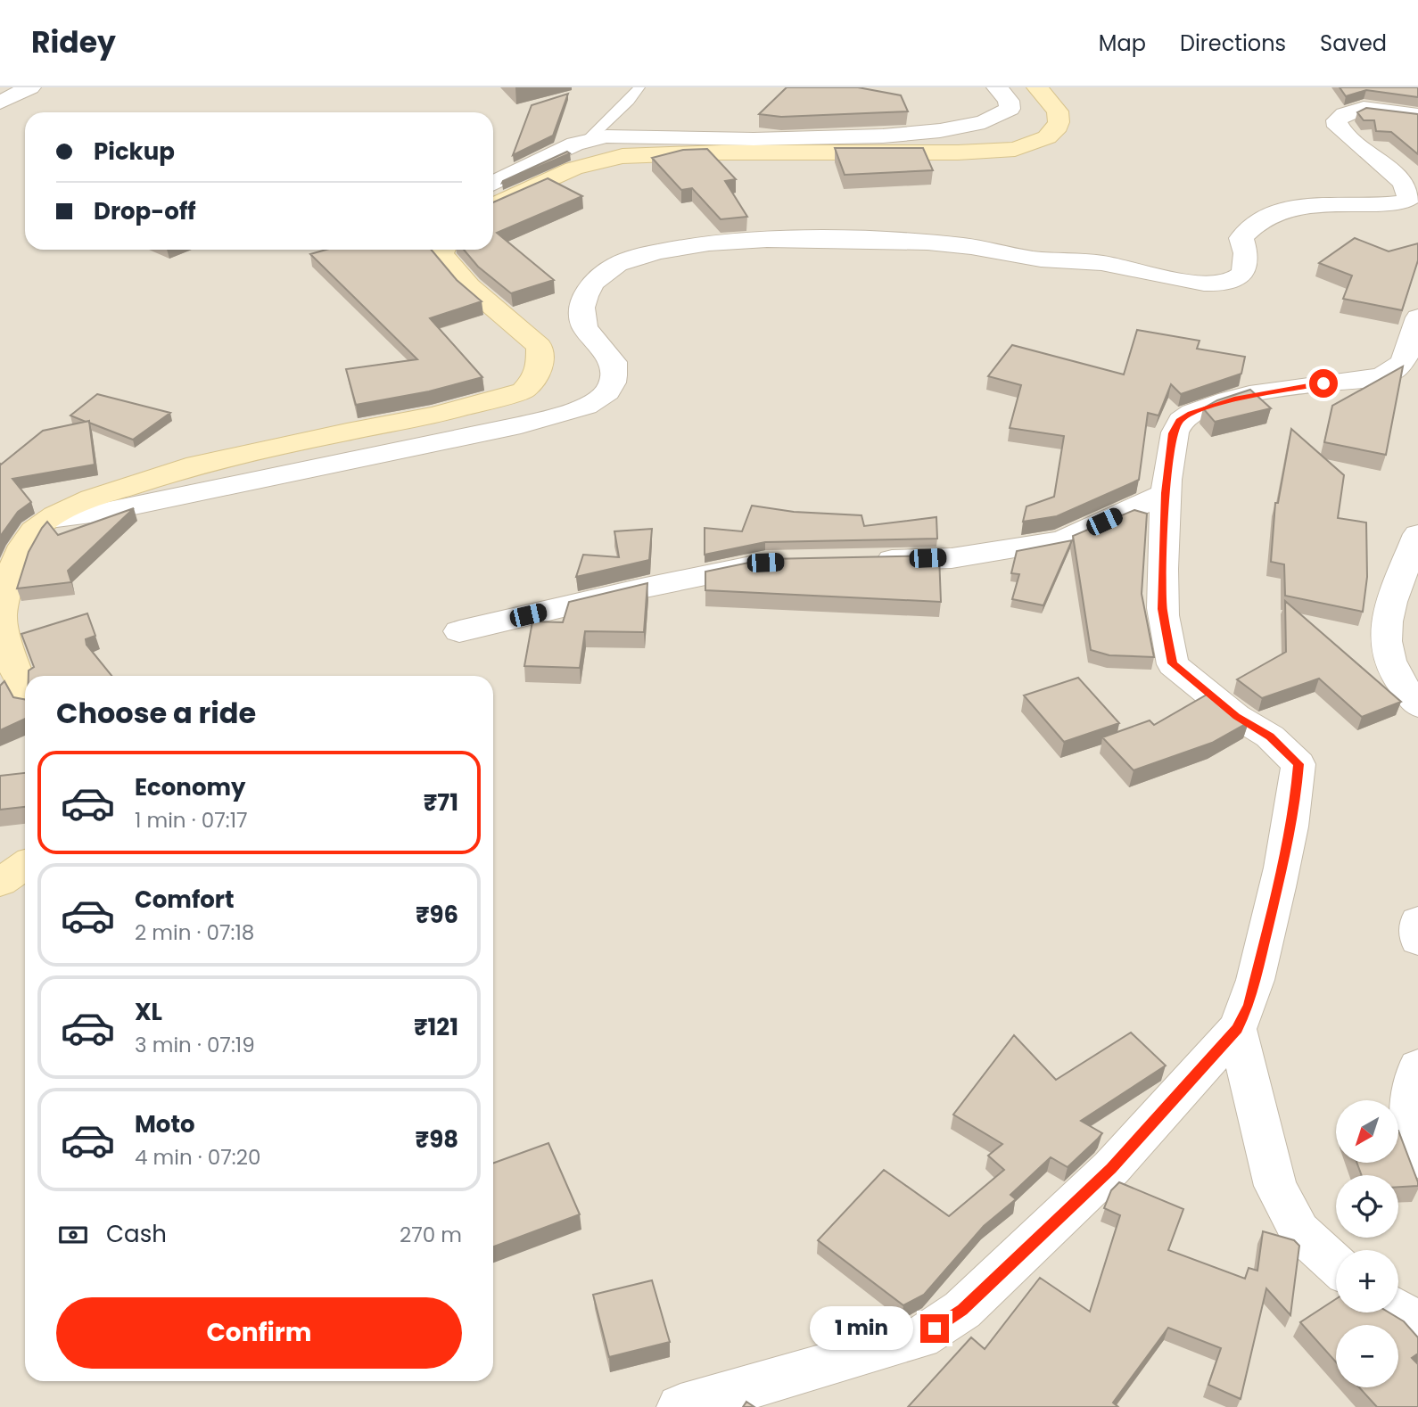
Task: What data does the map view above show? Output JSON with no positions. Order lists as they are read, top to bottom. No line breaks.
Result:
{"north":"bottom left","page":{"header":"Ridey","nav":["Map","Directions","Saved"],"banner":["Pickup","Drop-off"],"heading":"Choose a ride","list":[{"name":"Economy","note":"1 min · 07:17","value":"₹71"},{"name":"Comfort","note":"2 min · 07:18","value":"₹96"},{"name":"XL","note":"3 min · 07:19","value":"₹121"},{"name":"Moto","note":"4 min · 07:20","value":"₹98"}],"map_buttons":["+","−"],"pay":["Cash","270 m"],"buttons":"Confirm","bubble":"1 min"}}
